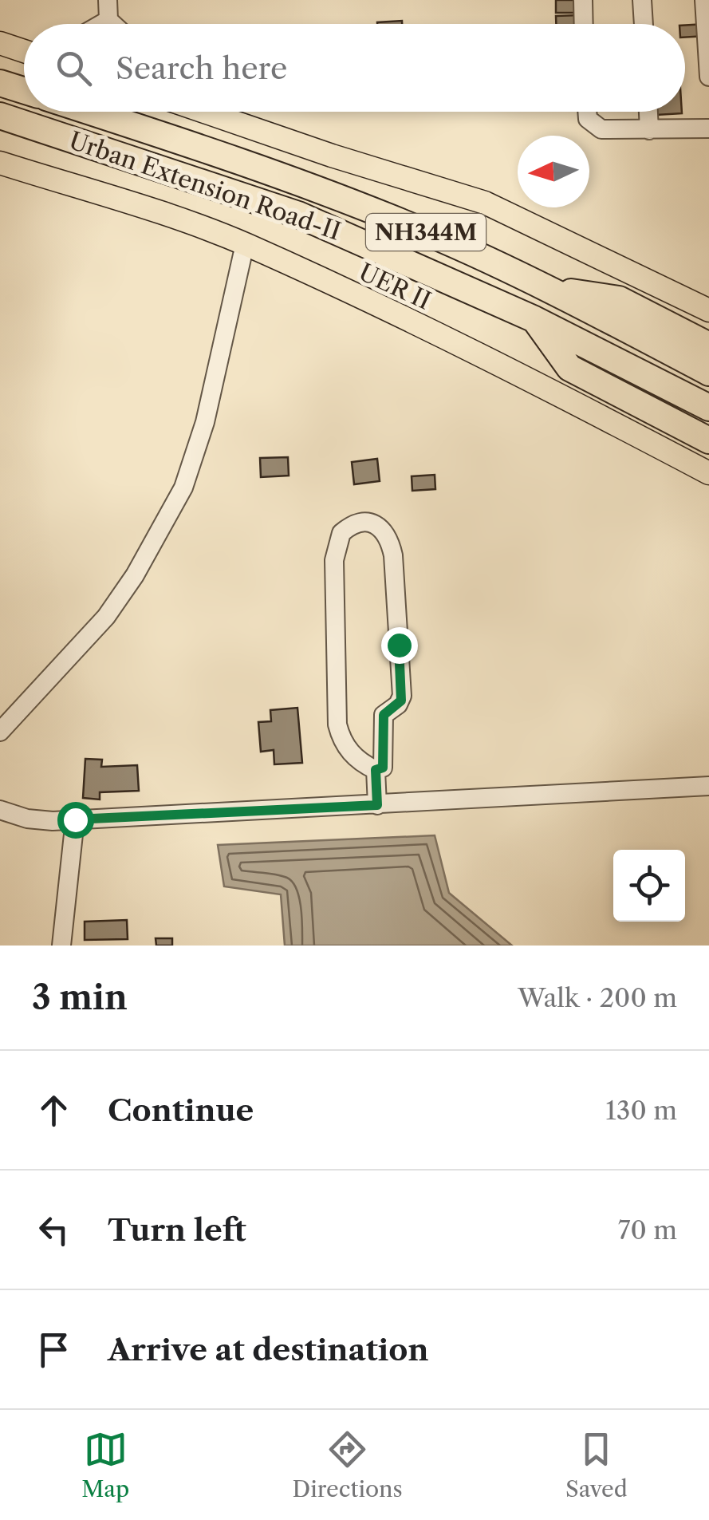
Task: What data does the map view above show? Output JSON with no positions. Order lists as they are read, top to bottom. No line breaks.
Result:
{"streets":{"highway":["Urban Extension Road-II","NH344M"],"main road":["UER II"]},"north":"left","page":{"search":"Search here","heading":["3 min","Walk · 200 m"],"list":[["Continue","130 m"],["Turn left","70 m"],"Arrive at destination"],"nav":["Map","Directions","Saved"]}}
